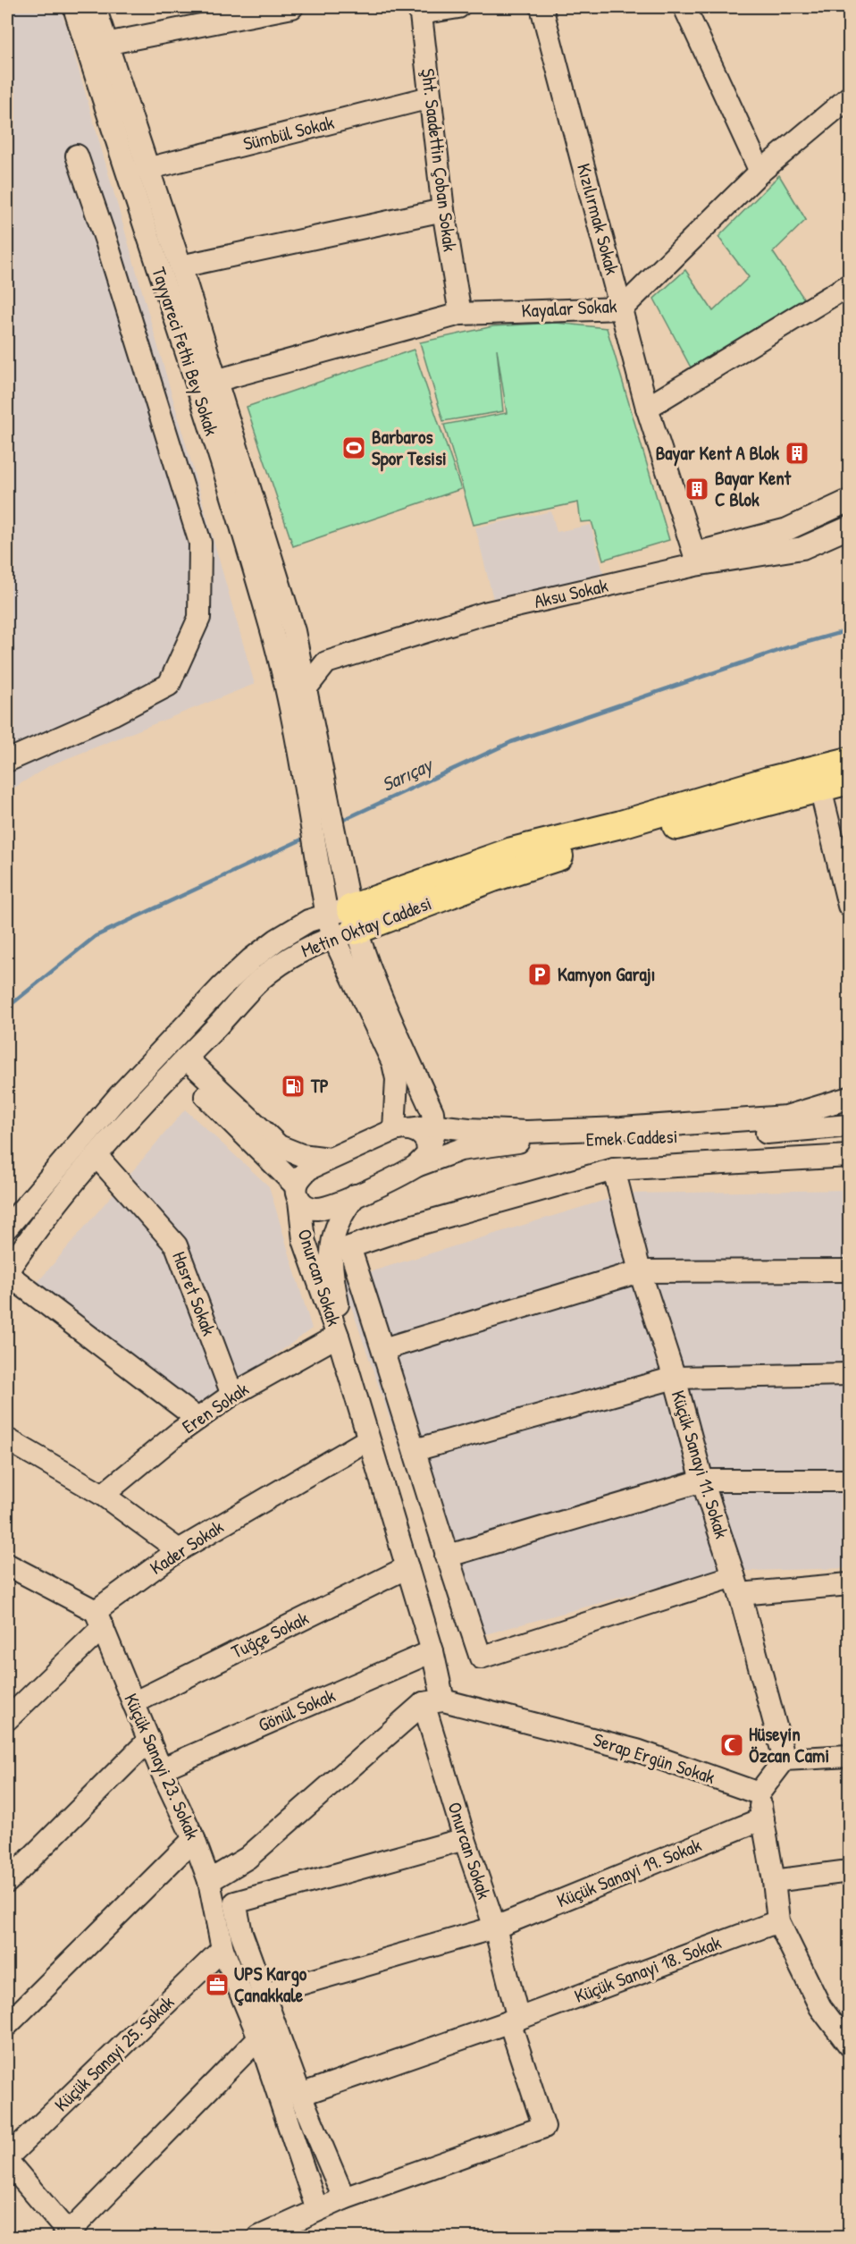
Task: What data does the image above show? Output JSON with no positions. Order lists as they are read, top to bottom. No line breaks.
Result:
{"streets":{"main road":["Metin Oktay Caddesi"],"street":["Sümbül Sokak","Şht. Saadettin Çoban Sokak","Kızılırmak Sokak","Kayalar Sokak","Tayyareci Fethi Bey Sokak","Aksu Sokak","Emek Caddesi","Onurcan Sokak","Hasret Sokak","Eren Sokak","Küçük Sanayi 11. Sokak","Kader Sokak","Tuğçe Sokak","Gönül Sokak","Serap Ergün Sokak","Küçük Sanayi 23. Sokak","Küçük Sanayi 19. Sokak","Küçük Sanayi 18. Sokak","Küçük Sanayi 25. Sokak"]},"crossings":[["Sümbül Sokak","Şht. Saadettin Çoban Sokak"],["Sümbül Sokak","Tayyareci Fethi Bey Sokak"],["Şht. Saadettin Çoban Sokak","Kayalar Sokak"],["Kızılırmak Sokak","Kayalar Sokak"],["Kayalar Sokak","Tayyareci Fethi Bey Sokak"],["Tayyareci Fethi Bey Sokak","Aksu Sokak"],["Metin Oktay Caddesi","Hasret Sokak"],["Emek Caddesi","Onurcan Sokak"],["Onurcan Sokak","Eren Sokak"],["Onurcan Sokak","Kader Sokak"],["Onurcan Sokak","Tuğçe Sokak"],["Onurcan Sokak","Gönül Sokak"],["Onurcan Sokak","Serap Ergün Sokak"],["Onurcan Sokak","Küçük Sanayi 19. Sokak"],["Onurcan Sokak","Küçük Sanayi 18. Sokak"],["Hasret Sokak","Eren Sokak"],["Kader Sokak","Küçük Sanayi 23. Sokak"],["Tuğçe Sokak","Küçük Sanayi 23. Sokak"],["Gönül Sokak","Küçük Sanayi 23. Sokak"],["Küçük Sanayi 23. Sokak","Küçük Sanayi 25. Sokak"]],"water":["Sarıçay"],"places":{"sports":["Barbaros Spor Tesisi"],"building":["Bayar Kent A Blok","Bayar Kent C Blok"],"parking":["Kamyon Garajı"],"fuel station":["TP"],"mosque":["Hüseyin Özcan Cami"],"office":["UPS Kargo Çanakkale"]}}
